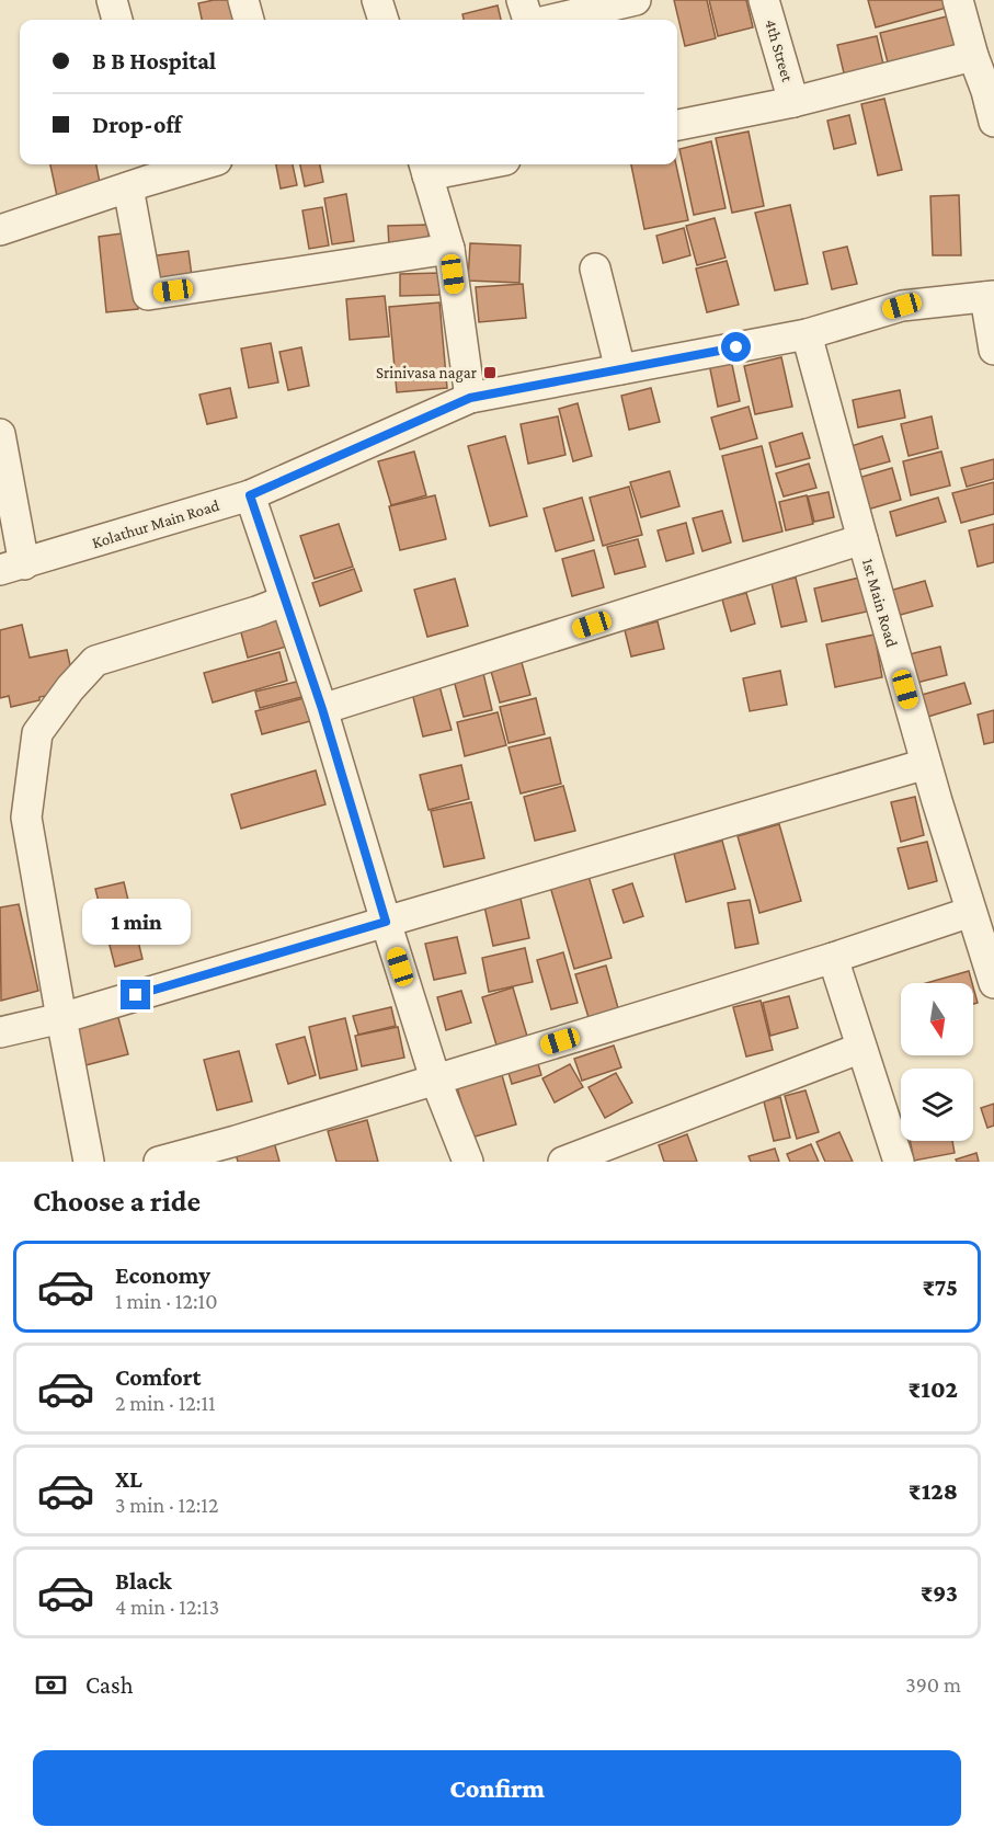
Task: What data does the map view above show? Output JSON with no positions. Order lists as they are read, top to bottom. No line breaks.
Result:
{"streets":{"street":["4th Street","Kolathur Main Road","1st Main Road"]},"crossings":[["Kolathur Main Road","1st Main Road"]],"places":{"transit":["Srinivasa nagar"]},"north":"bottom","page":{"banner":["B B Hospital","Drop-off"],"bubble":"1 min","heading":"Choose a ride","list":[{"name":"Economy","note":"1 min · 12:10","value":"₹75"},{"name":"Comfort","note":"2 min · 12:11","value":"₹102"},{"name":"XL","note":"3 min · 12:12","value":"₹128"},{"name":"Black","note":"4 min · 12:13","value":"₹93"}],"pay":["Cash","390 m"],"buttons":"Confirm"}}
